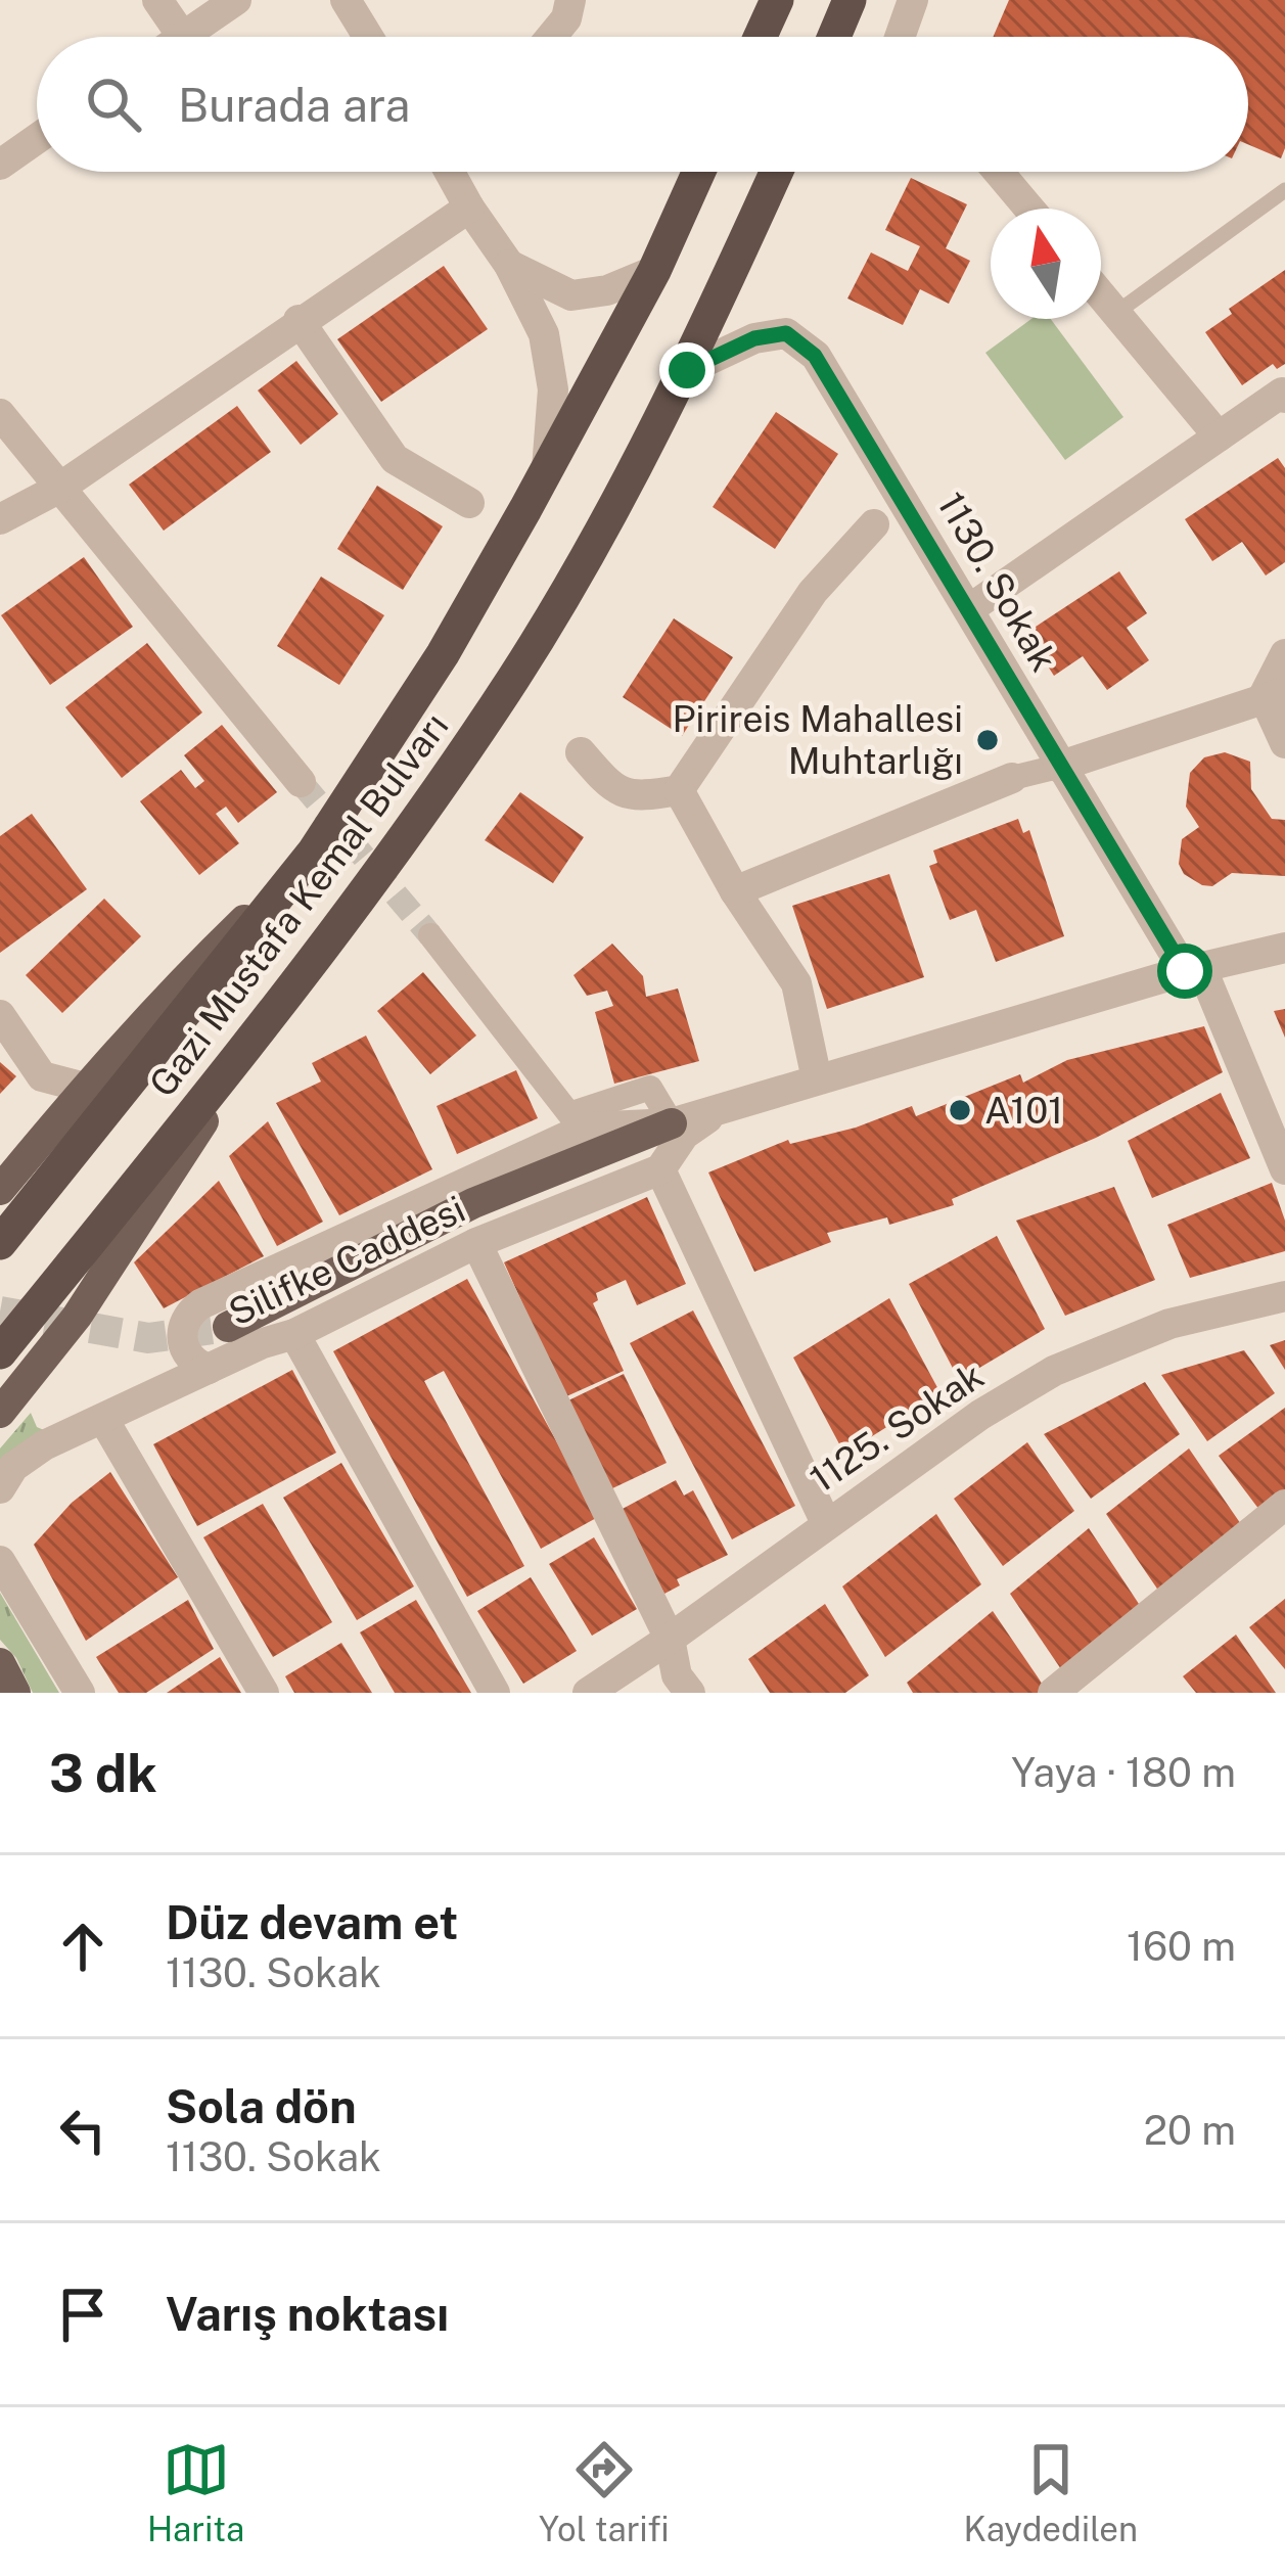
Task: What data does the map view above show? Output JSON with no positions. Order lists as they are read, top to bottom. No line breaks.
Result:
{"streets":{"highway":["Gazi Mustafa Kemal Bulvarı"],"street":["1130. Sokak","Silifke Caddesi","1125. Sokak"]},"crossings":[["1130. Sokak","Gazi Mustafa Kemal Bulvarı"],["1130. Sokak","Silifke Caddesi"]],"places":["Pirireis Mahallesi Muhtarlığı","A101"],"north":"top","page":{"search":"Burada ara","heading":["3 dk","Yaya · 180 m"],"list":[["Düz devam et","1130. Sokak","160 m"],["Sola dön","1130. Sokak","20 m"],"Varış noktası"],"nav":["Harita","Yol tarifi","Kaydedilen"]}}
